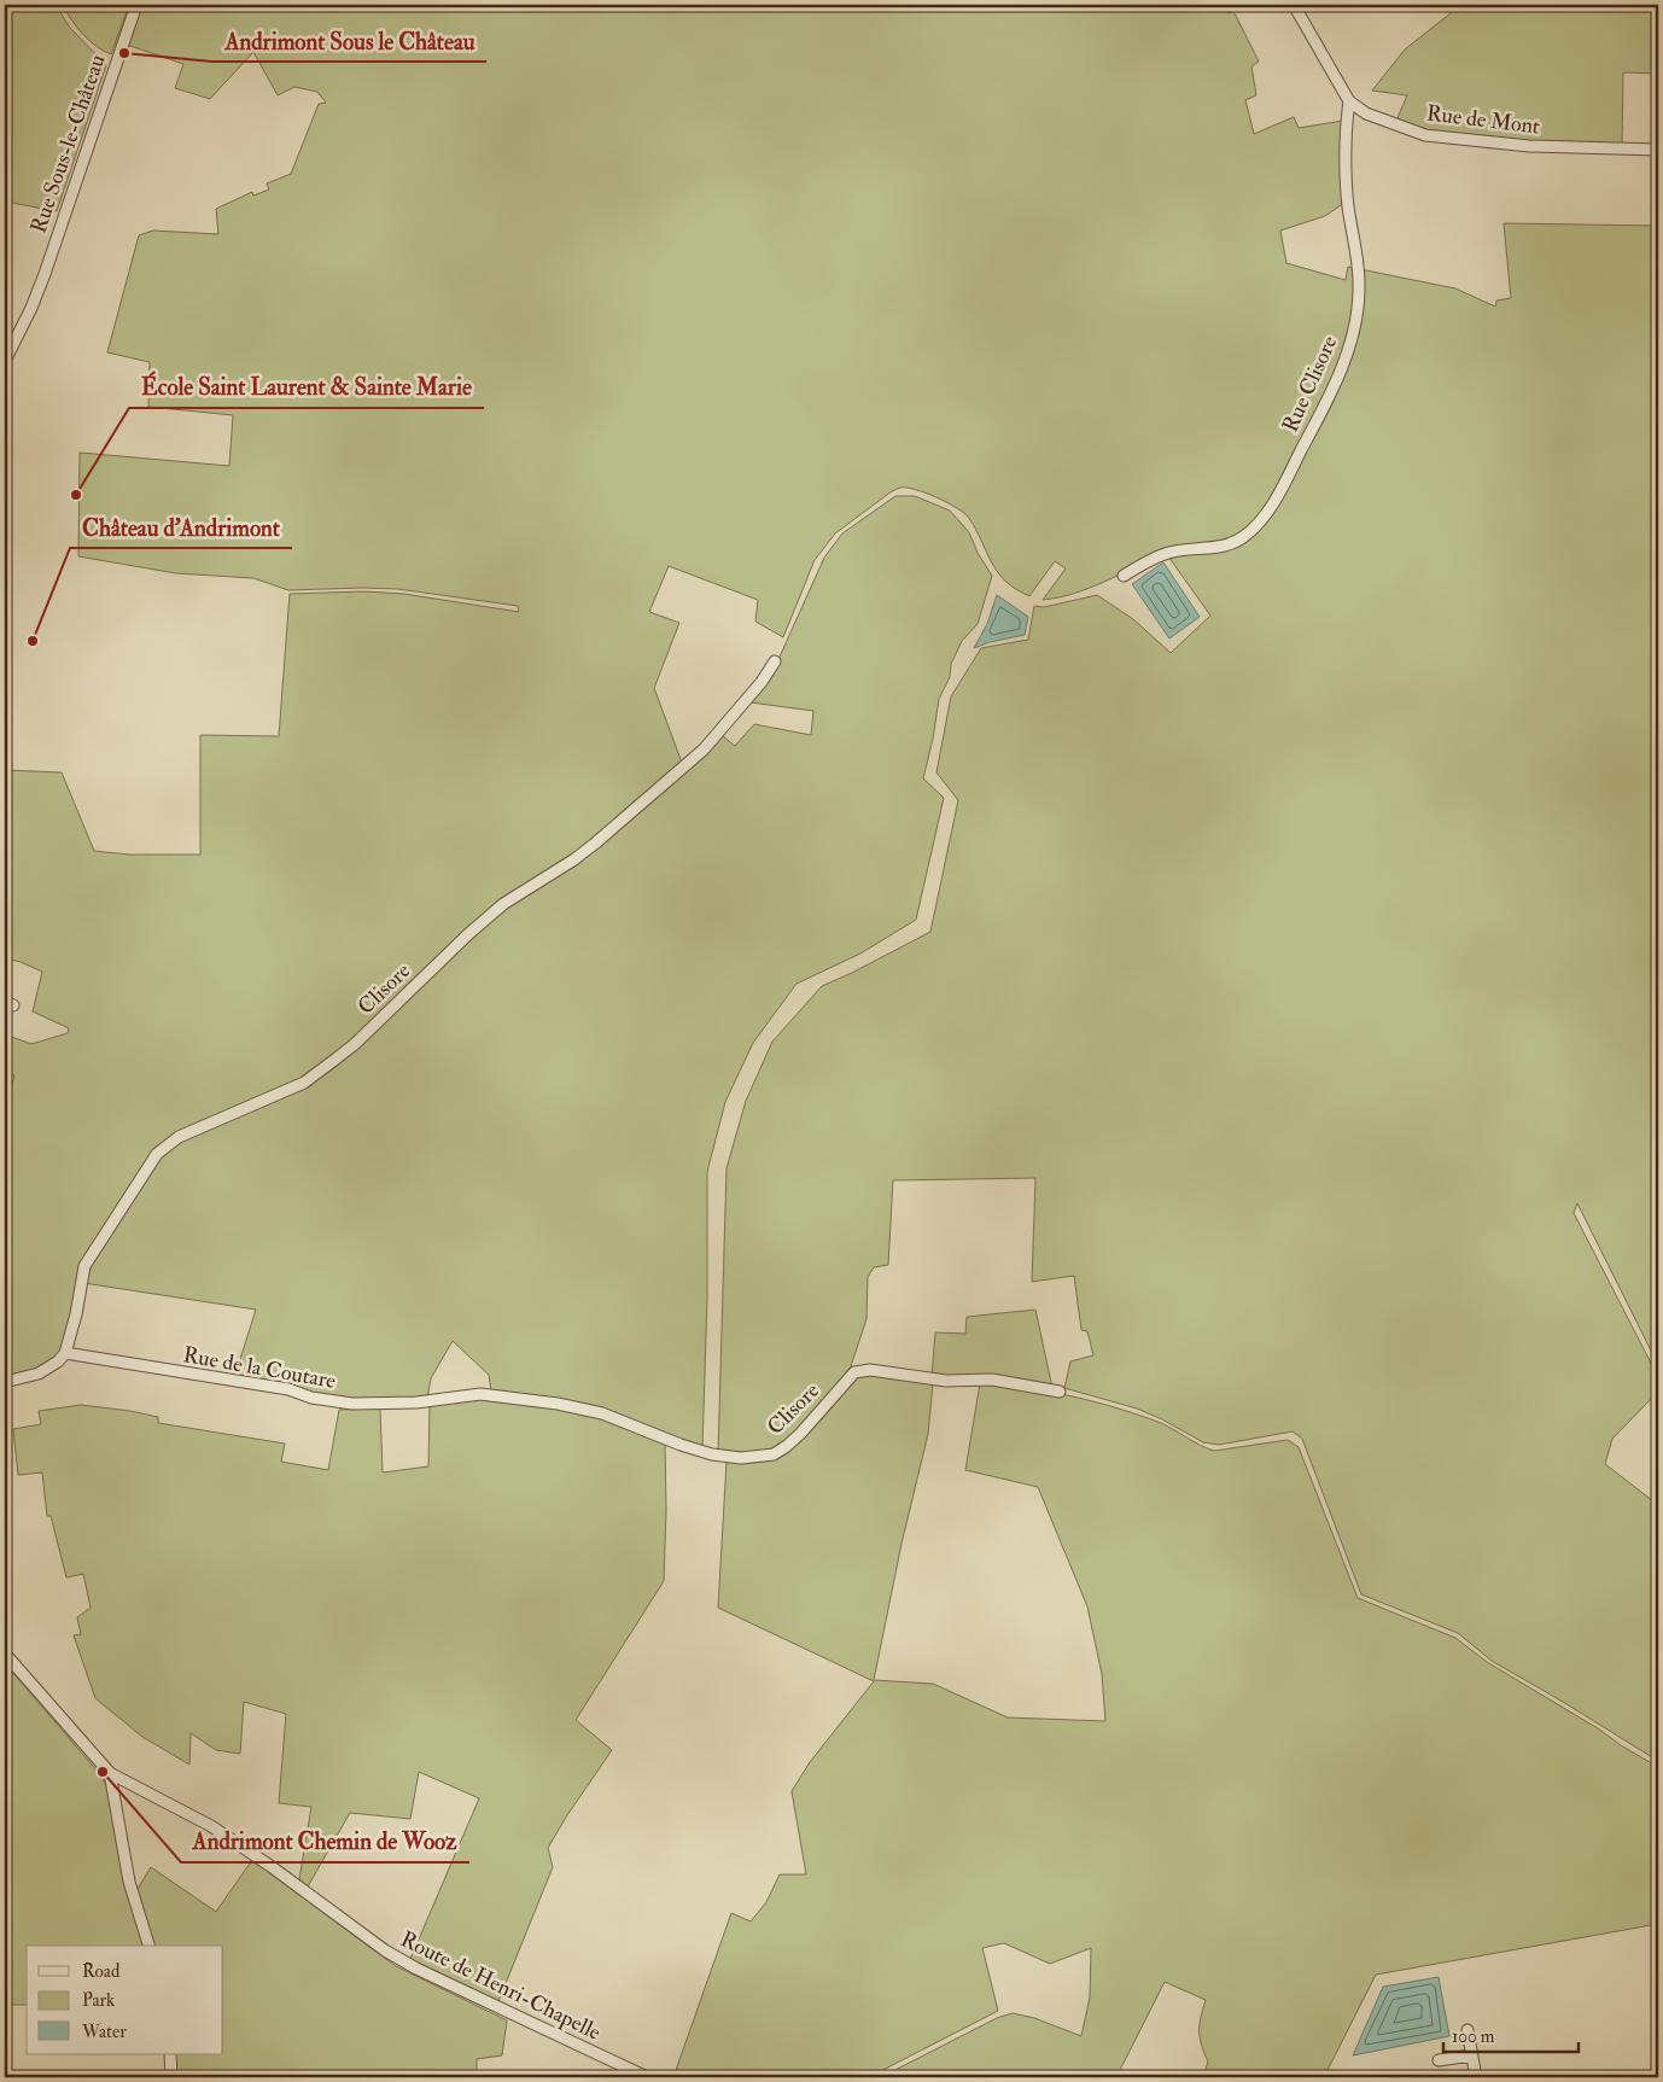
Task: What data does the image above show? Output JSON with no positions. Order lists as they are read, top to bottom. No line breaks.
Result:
{"streets":{"street":["Rue de Mont","Rue Sous-le-Château","Rue Clisore","Clisore","Rue de la Coutare","Route de Henri-Chapelle"]},"crossings":[["Rue de Mont","Rue Clisore"],["Clisore","Rue de la Coutare"]],"places":["Andrimont Sous le Château","École Saint Laurent & Sainte Marie","Château d'Andrimont","Andrimont Chemin de Wooz"],"legend":["Road","Park","Water"],"scale_bar":"100 m"}
